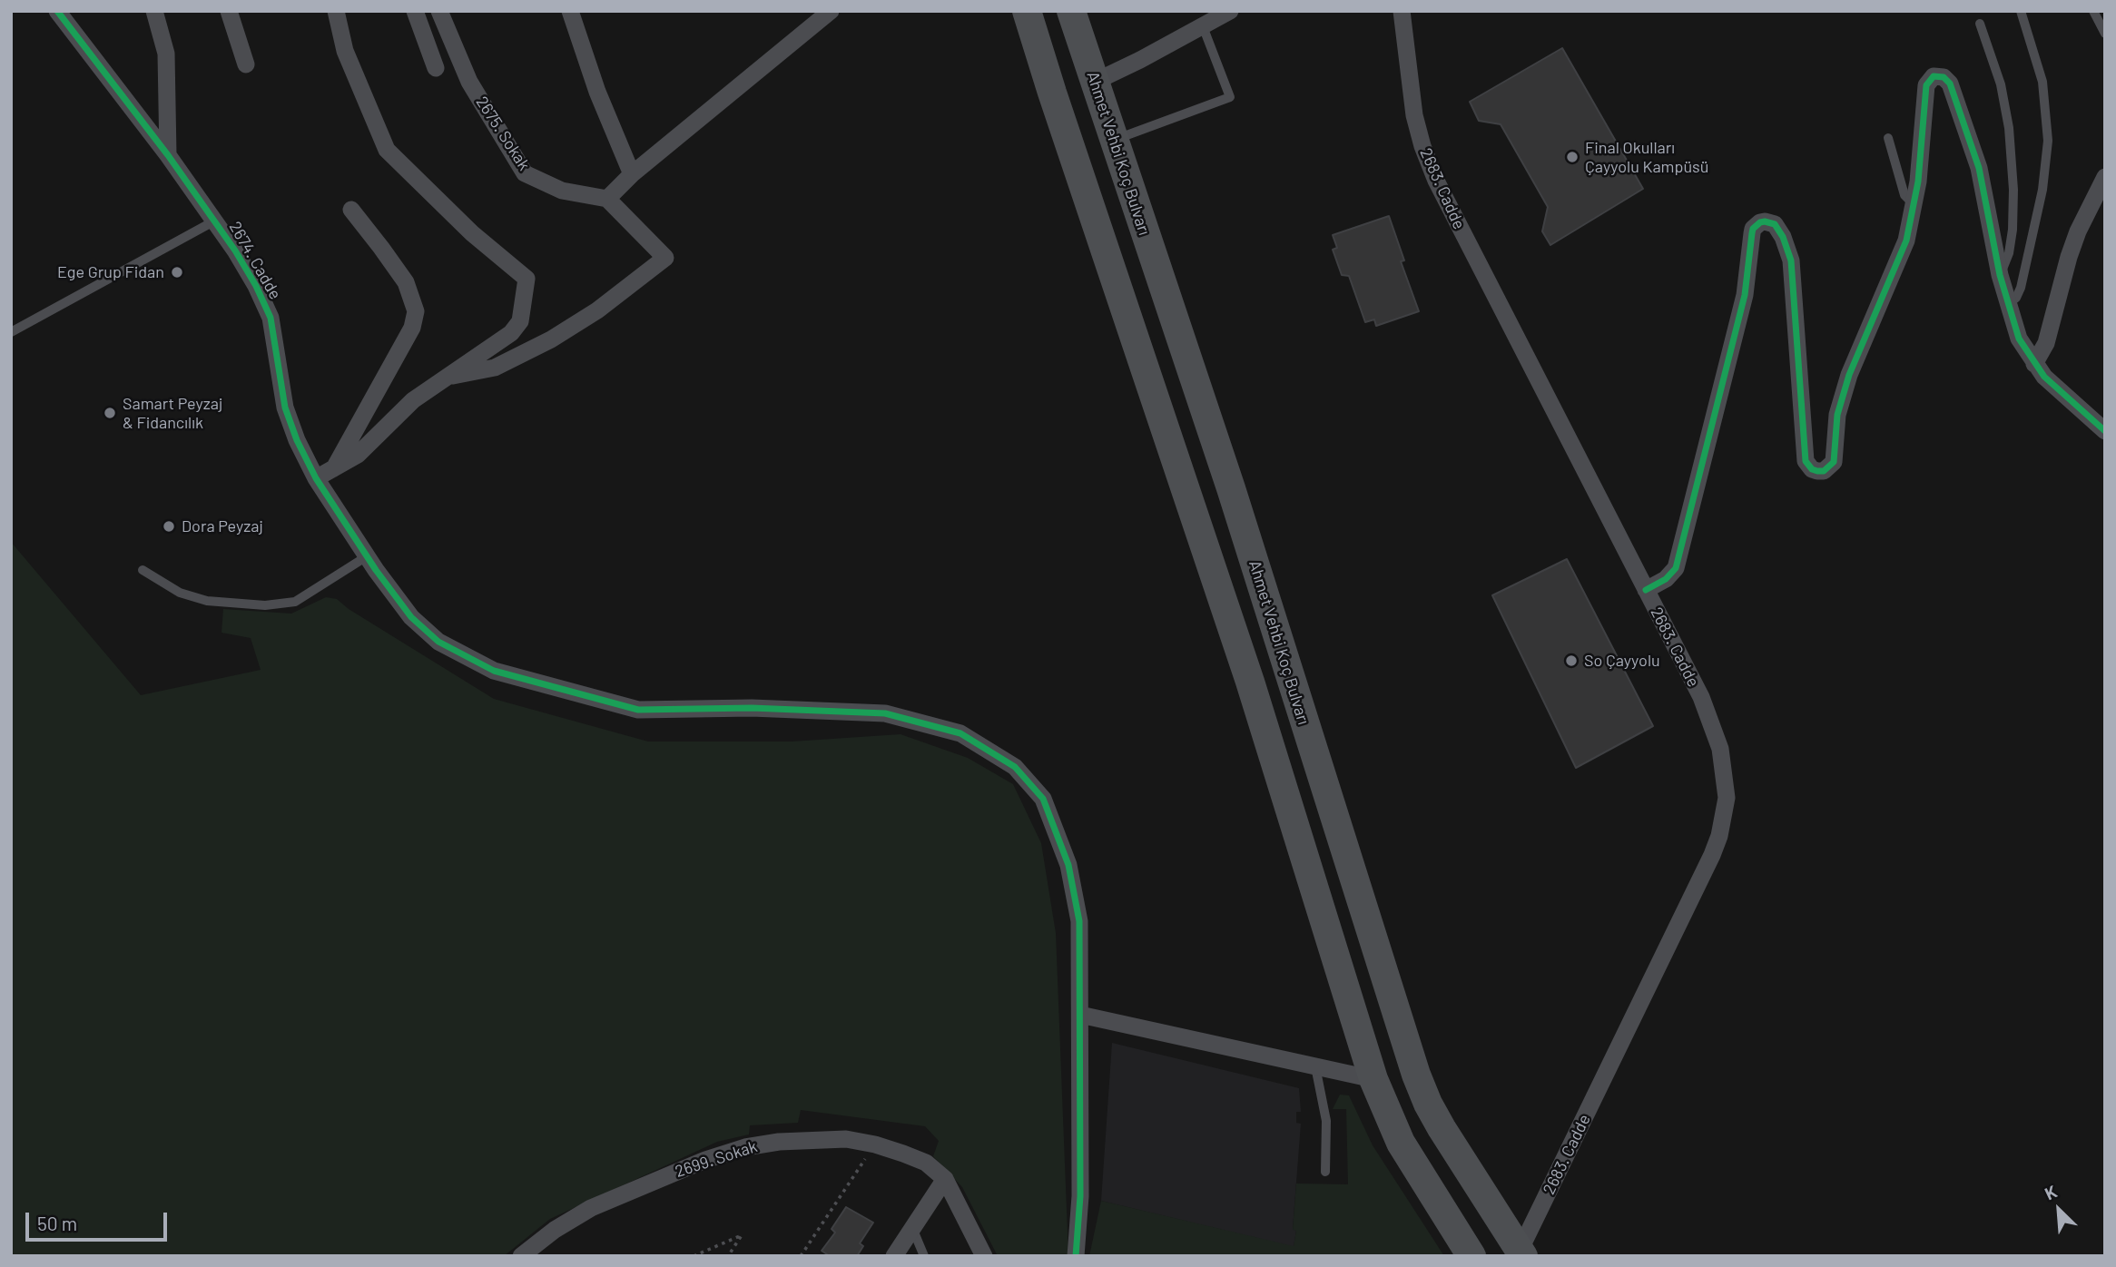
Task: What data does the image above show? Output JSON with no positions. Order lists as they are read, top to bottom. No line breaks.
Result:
{"streets":{"main road":["Ahmet Vehbi Koç Bulvarı"],"street":["2675. Sokak","2683. Cadde","2674. Cadde","2699. Sokak"]},"crossings":[["Ahmet Vehbi Koç Bulvarı","2683. Cadde"]],"places":["Final Okulları Çayyolu Kampüsü","Ege Grup Fidan","Samart Peyzaj & Fidancılık","Dora Peyzaj","So Çayyolu"],"scale_bar":"50 m","north":"top left"}
